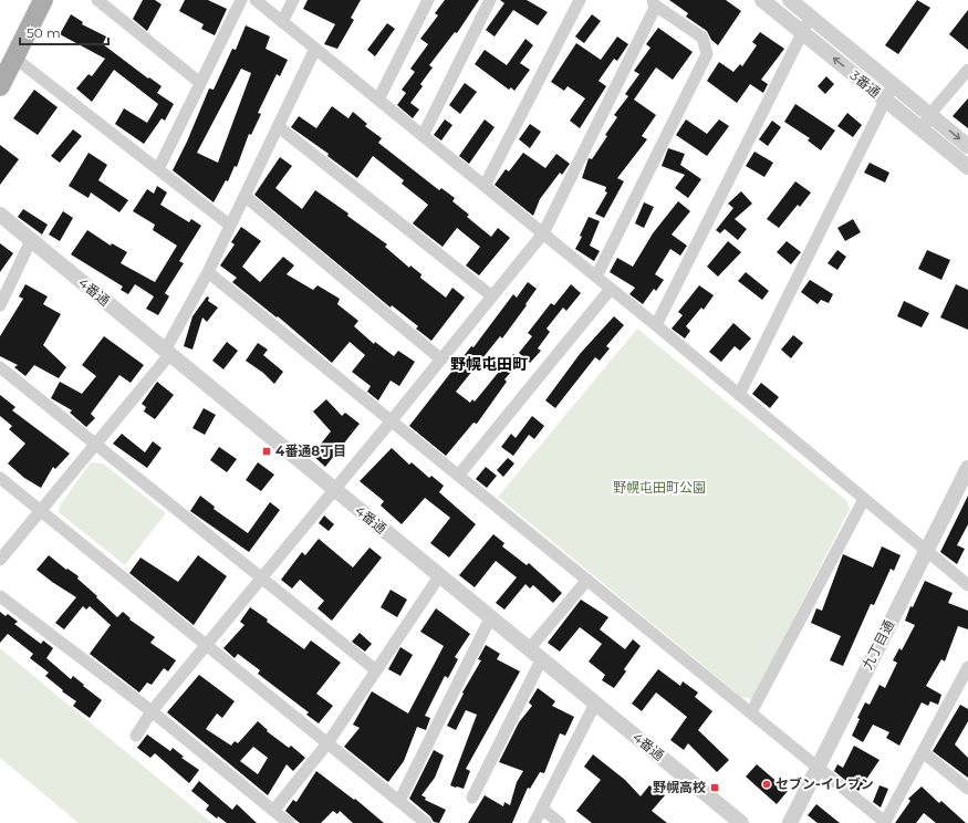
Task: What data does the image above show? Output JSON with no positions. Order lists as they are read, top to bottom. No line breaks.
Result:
{"streets":{"street":["3番通","4番通","九丁目通"]},"districts":["野幌屯田町"],"parks":["野幌屯田町公園"],"places":{"transit":["4番通8丁目","野幌高校"],"other":["セブン-イレブン"]},"scale_bar":"50 m"}
